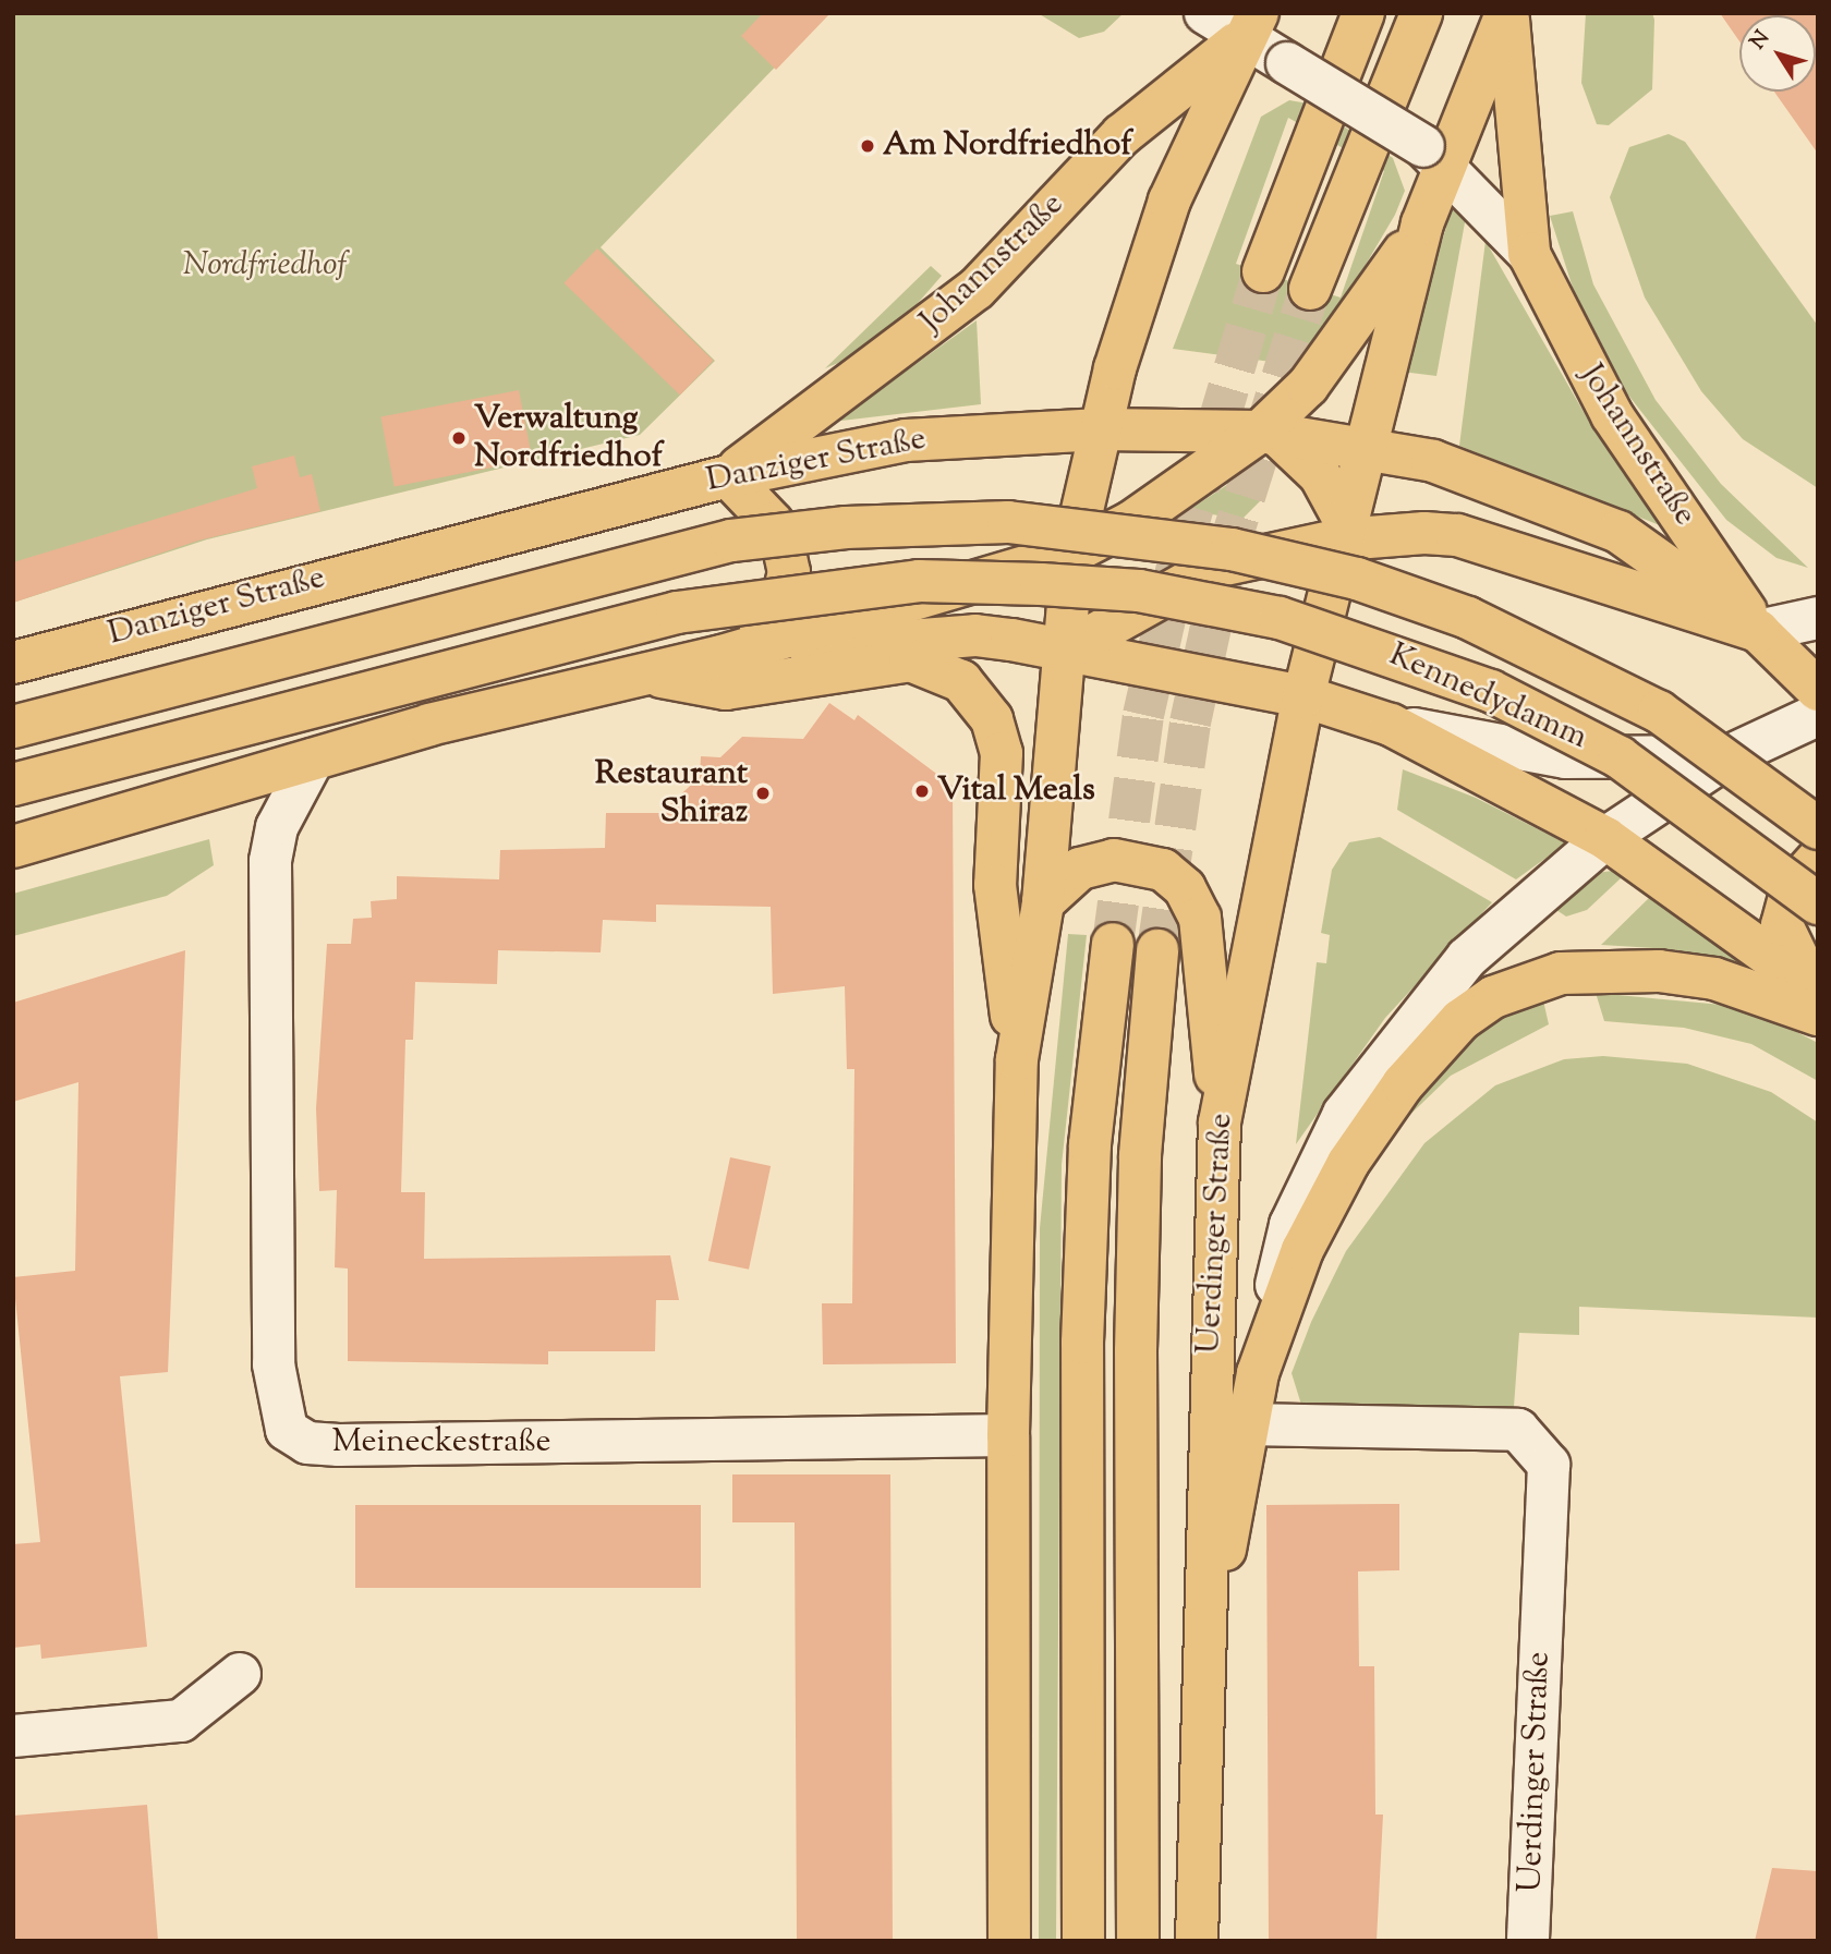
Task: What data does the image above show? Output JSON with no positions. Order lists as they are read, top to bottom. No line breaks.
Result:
{"streets":{"main road":["Johannstraße","Danziger Straße","Kennedydamm","Uerdinger Straße"],"street":["Meineckestraße"]},"crossings":[["Johannstraße","Danziger Straße"],["Johannstraße","Kennedydamm"],["Johannstraße","Uerdinger Straße"],["Danziger Straße","Kennedydamm"],["Kennedydamm","Uerdinger Straße"]],"parks":["Nordfriedhof"],"places":["Am Nordfriedhof","Verwaltung Nordfriedhof","Vital Meals","Restaurant Shiraz"],"north":"top left"}
